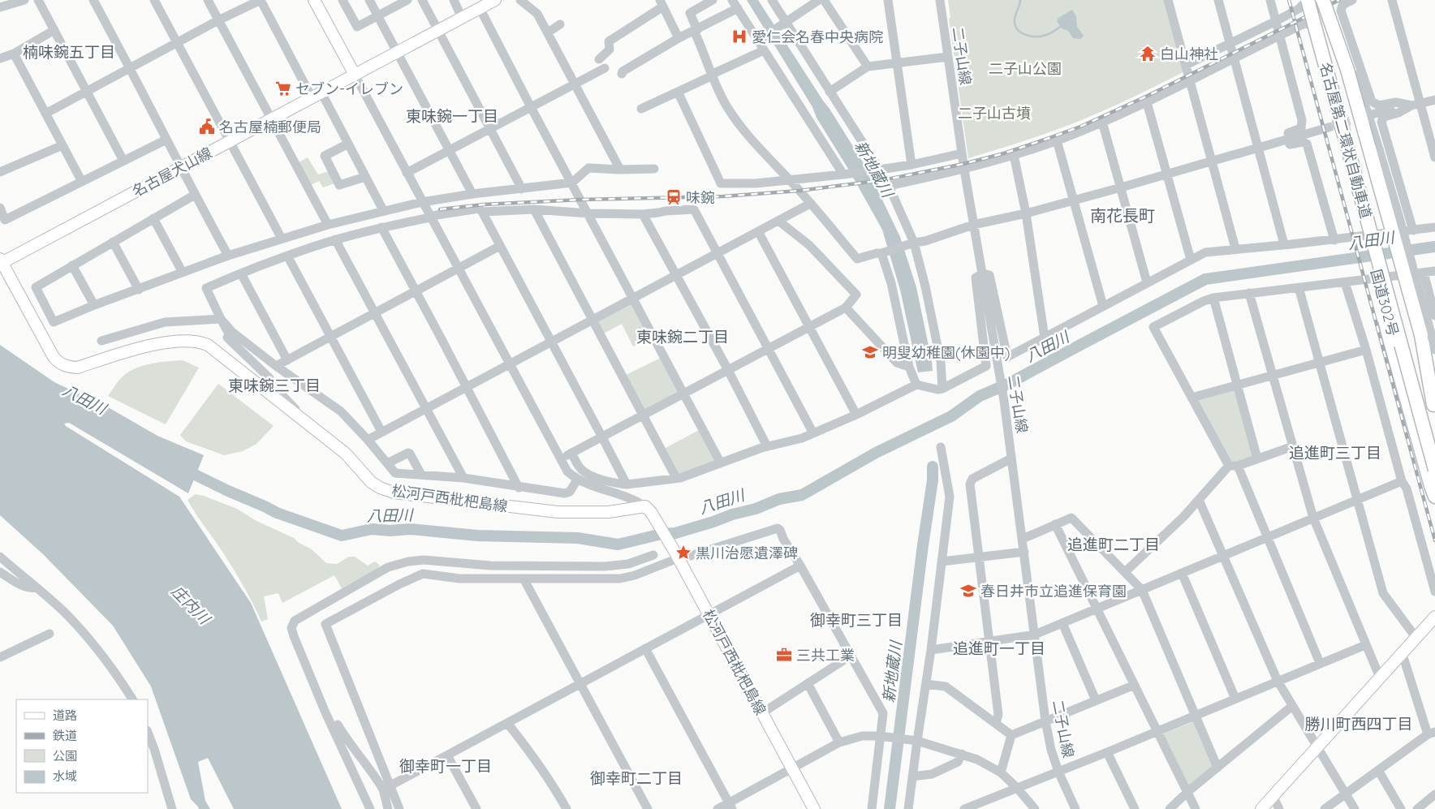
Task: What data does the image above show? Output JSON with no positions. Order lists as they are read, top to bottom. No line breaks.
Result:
{"streets":{"highway":["名古屋第二環状自動車道","国道302号"],"main road":["名古屋犬山線","松河戸西枇杷島線"],"street":["二子山線"]},"crossings":[["名古屋第二環状自動車道","国道302号"],["名古屋犬山線","松河戸西枇杷島線"]],"districts":["楠味鋺五丁目","東味鋺一丁目","南花長町","東味鋺二丁目","東味鋺三丁目","追進町三丁目","追進町二丁目","御幸町三丁目","追進町一丁目","勝川町西四丁目","御幸町一丁目","御幸町二丁目"],"water":["新地蔵川","八田川","庄内川"],"parks":["二子山公園","二子山古墳"],"places":{"hospital":["愛仁会名春中央病院"],"temple":["白山神社"],"supermarket":["セブン-イレブン"],"public building":["名古屋楠郵便局"],"station":["味鋺"],"school or university":["明叟幼稚園(休園中)","春日井市立追進保育園"],"place":["黒川治愿遺澤碑"],"office":["三共工業"]},"legend":["道路","鉄道","公園","水域"]}
